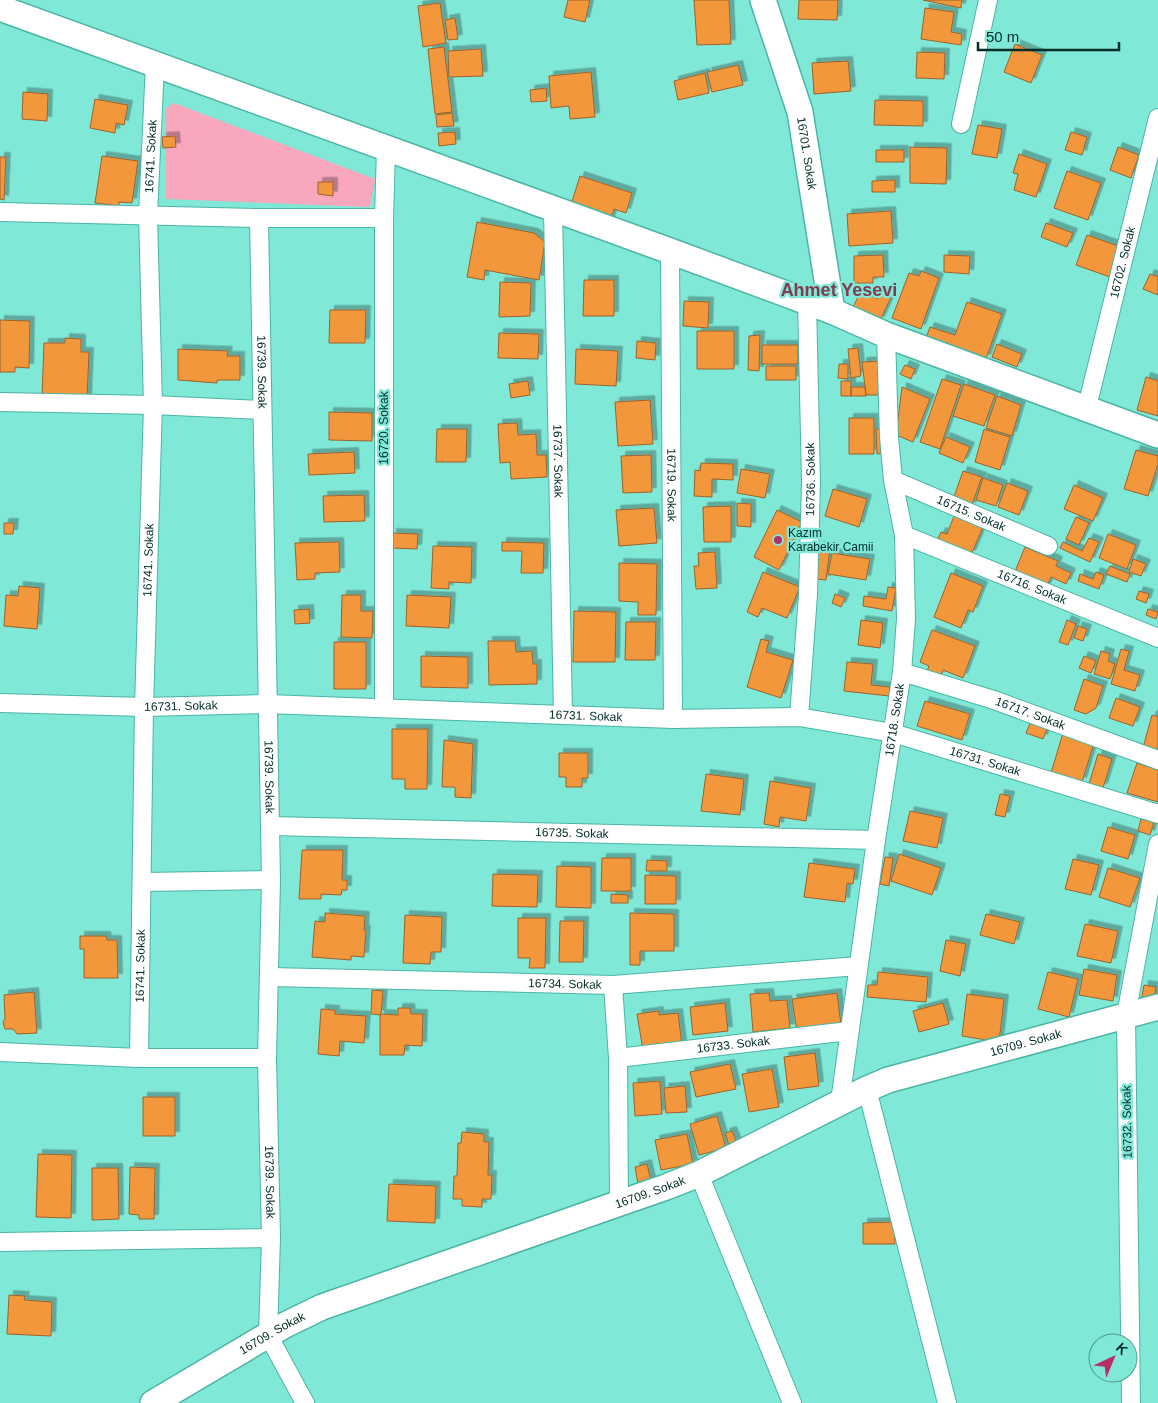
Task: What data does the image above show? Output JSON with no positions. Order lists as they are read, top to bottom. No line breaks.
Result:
{"streets":{"street":["16701. Sokak","16741. Sokak","16702. Sokak","16739. Sokak","16720. Sokak","16737. Sokak","16736. Sokak","16719. Sokak","16715. Sokak","16716. Sokak","16731. Sokak","16717. Sokak","16718. Sokak","16735. Sokak","16734. Sokak","16709. Sokak","16733. Sokak","16732. Sokak"]},"crossings":[["16741. Sokak","16731. Sokak"],["16739. Sokak","16731. Sokak"],["16739. Sokak","16735. Sokak"],["16739. Sokak","16734. Sokak"],["16739. Sokak","16709. Sokak"],["16720. Sokak","16731. Sokak"],["16737. Sokak","16731. Sokak"],["16736. Sokak","16731. Sokak"],["16719. Sokak","16731. Sokak"],["16715. Sokak","16718. Sokak"],["16716. Sokak","16718. Sokak"],["16731. Sokak","16718. Sokak"],["16717. Sokak","16718. Sokak"],["16718. Sokak","16735. Sokak"],["16718. Sokak","16734. Sokak"],["16718. Sokak","16709. Sokak"],["16718. Sokak","16733. Sokak"],["16709. Sokak","16732. Sokak"]],"districts":["Ahmet Yesevi"],"places":["Kazım Karabekir Camii"],"scale_bar":"50 m","north":"top right"}
